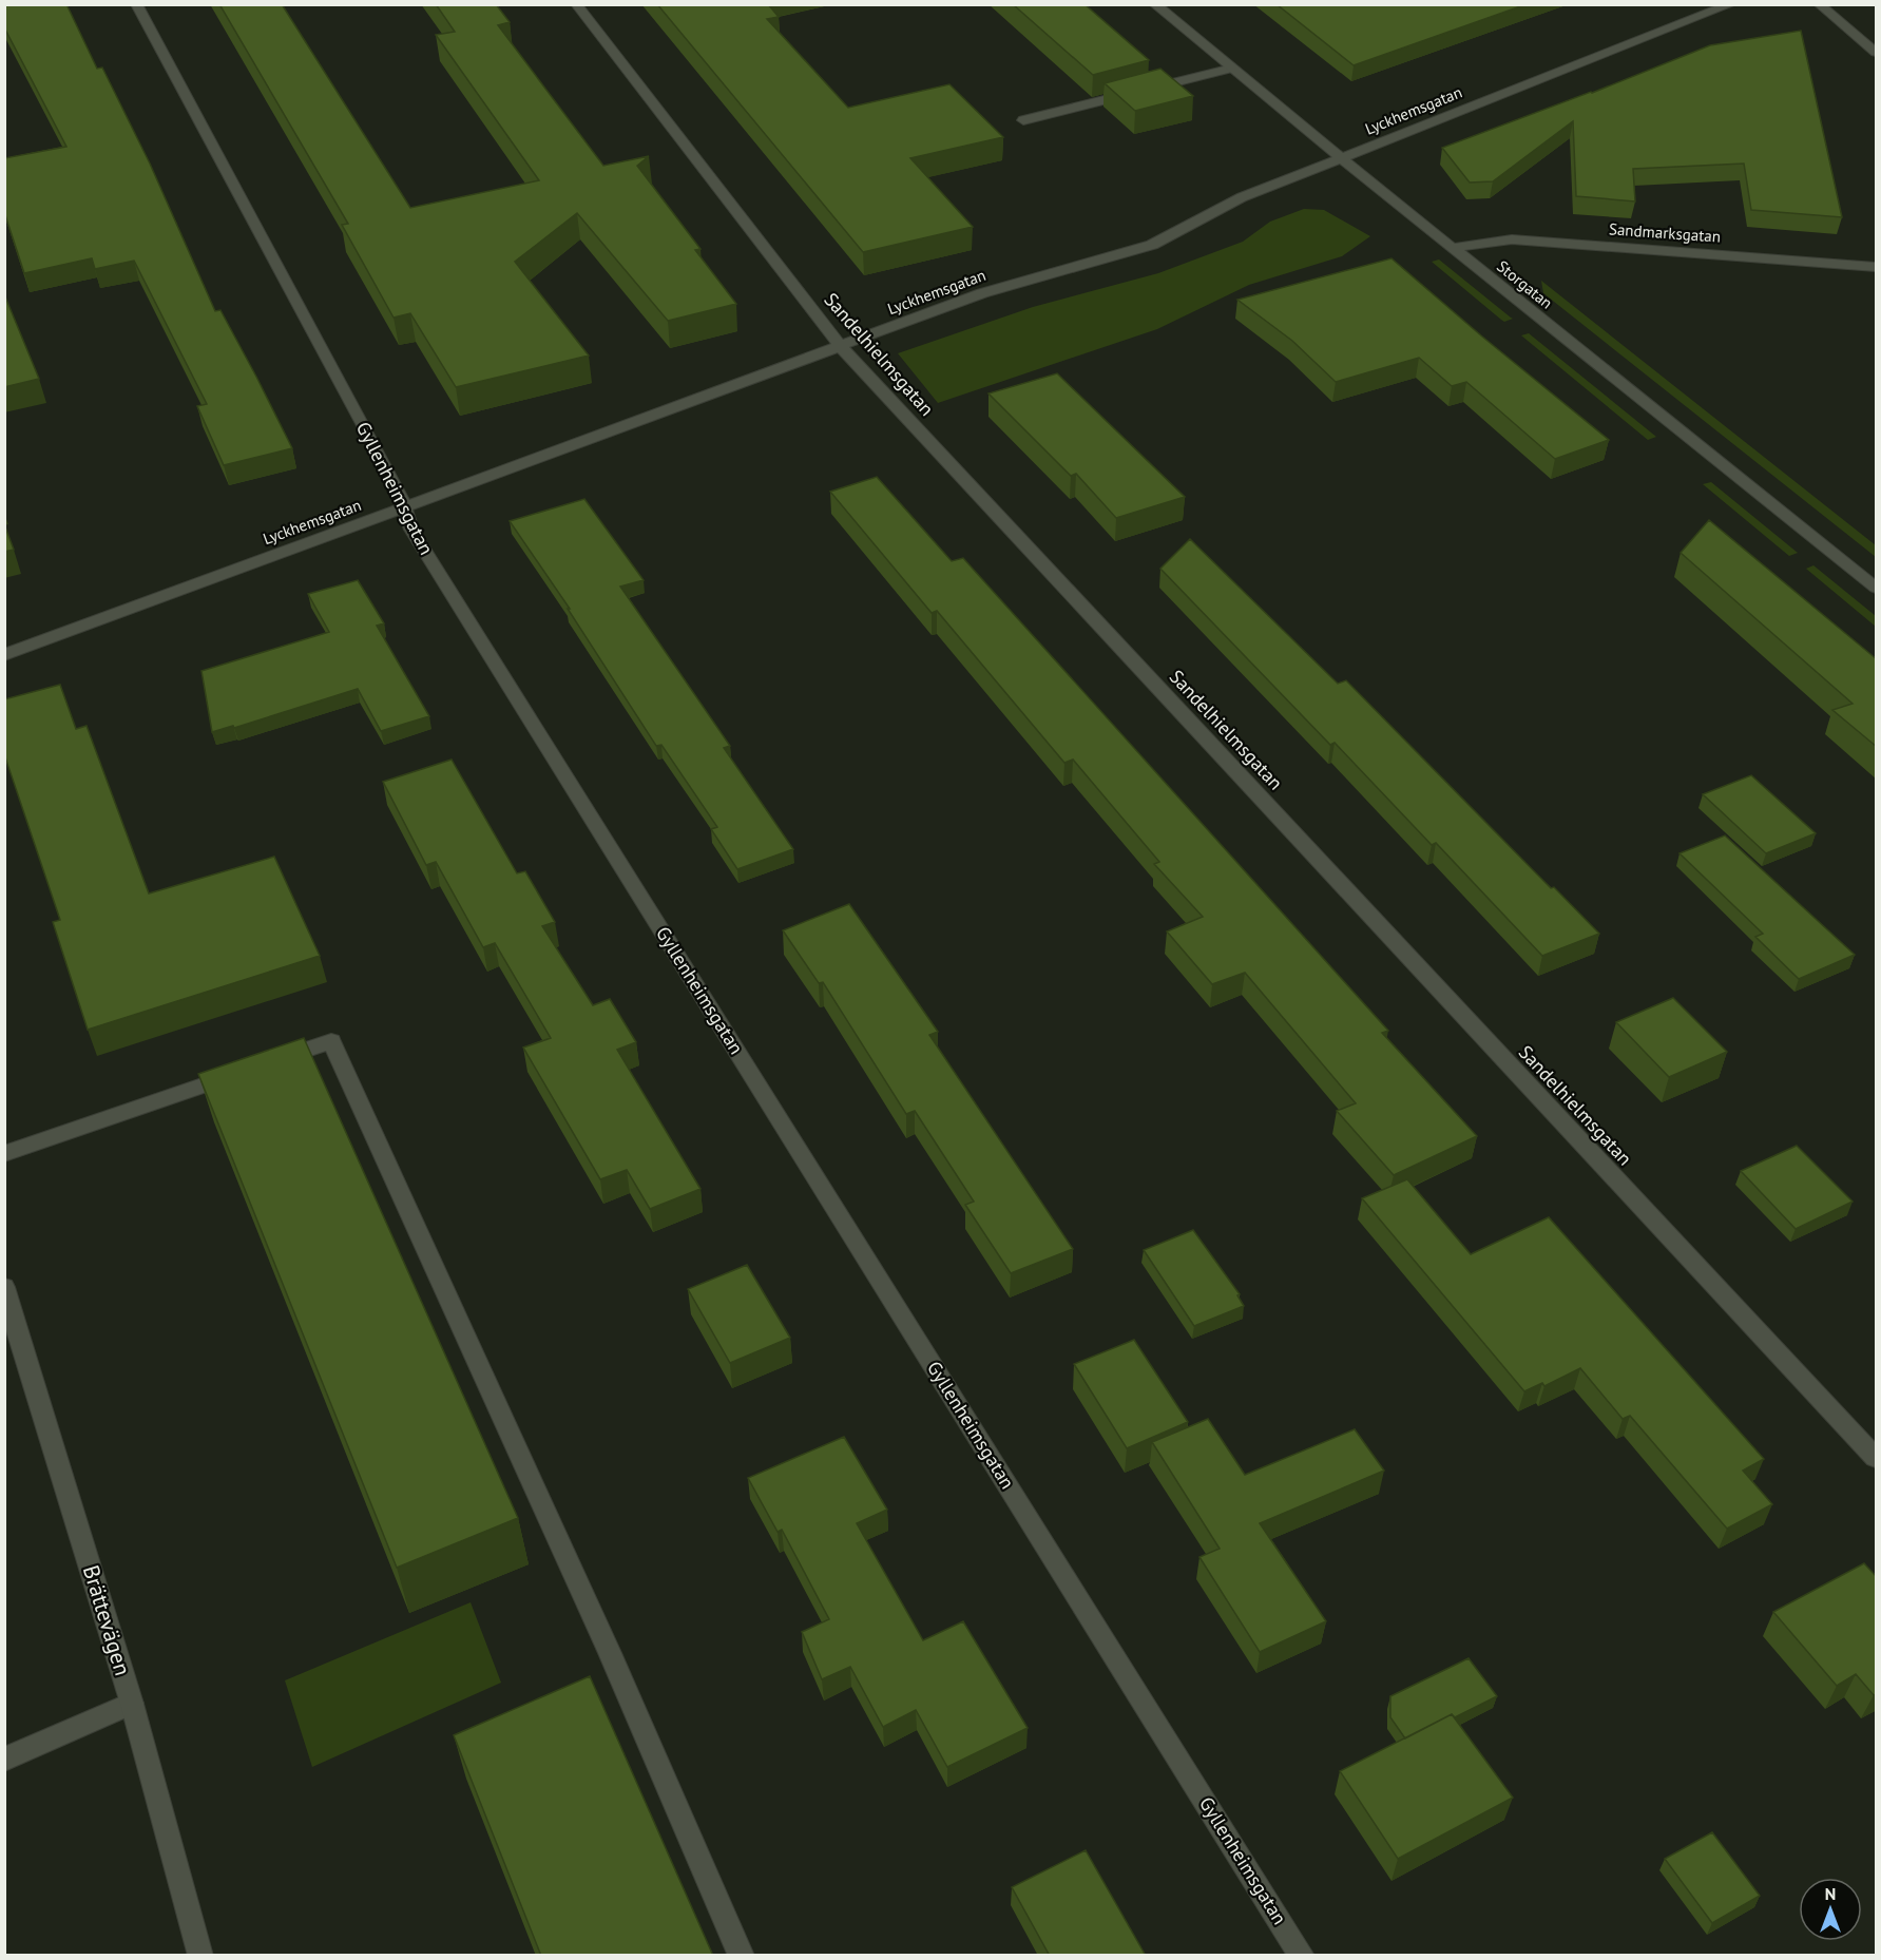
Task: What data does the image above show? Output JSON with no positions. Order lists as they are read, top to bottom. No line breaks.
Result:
{"streets":{"street":["Lyckhemsgatan","Sandmarksgatan","Storgatan","Sandelhielmsgatan","Gyllenheimsgatan","Brättevägen"]},"crossings":[["Lyckhemsgatan","Storgatan"],["Lyckhemsgatan","Sandelhielmsgatan"],["Lyckhemsgatan","Gyllenheimsgatan"],["Sandmarksgatan","Storgatan"]],"north":"top"}
